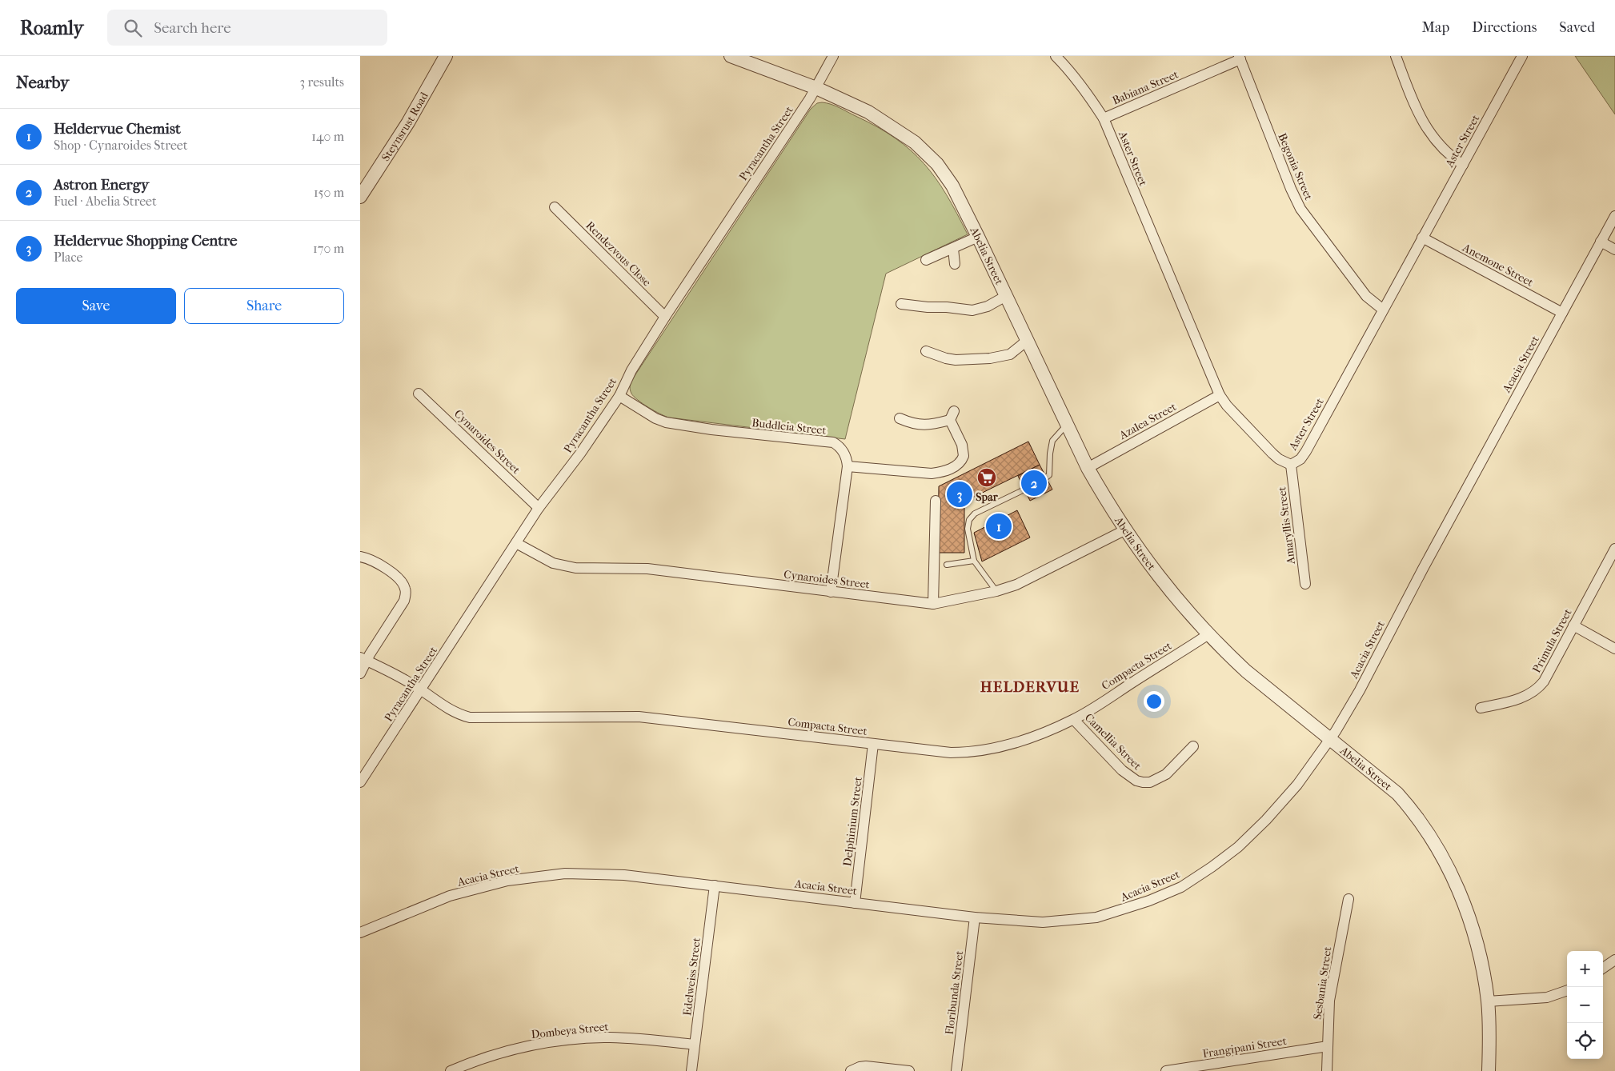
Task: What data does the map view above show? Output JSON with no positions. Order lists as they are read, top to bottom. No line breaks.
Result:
{"streets":{"street":["Babiana Street","Steynsrust Road","Aster Street","Pyracantha Street","Begonia Street","Rendezvous Close","Abelia Street","Anemone Street","Acacia Street","Azalea Street","Buddleia Street","Cynaroides Street","Amaryllis Street","Primula Street","Compacta Street","Camellia Street","Delphinium Street","Edelweiss Street","Sesbania Street","Floribunda Street","Dombeya Street","Frangipani Street"]},"crossings":[["Babiana Street","Aster Street"],["Babiana Street","Begonia Street"],["Aster Street","Begonia Street"],["Aster Street","Anemone Street"],["Aster Street","Azalea Street"],["Aster Street","Amaryllis Street"],["Pyracantha Street","Rendezvous Close"],["Pyracantha Street","Abelia Street"],["Pyracantha Street","Buddleia Street"],["Pyracantha Street","Cynaroides Street"],["Pyracantha Street","Compacta Street"],["Abelia Street","Acacia Street"],["Abelia Street","Azalea Street"],["Abelia Street","Cynaroides Street"],["Abelia Street","Compacta Street"],["Anemone Street","Acacia Street"],["Acacia Street","Delphinium Street"],["Acacia Street","Edelweiss Street"],["Acacia Street","Floribunda Street"],["Buddleia Street","Cynaroides Street"],["Compacta Street","Camellia Street"],["Compacta Street","Delphinium Street"],["Edelweiss Street","Dombeya Street"],["Sesbania Street","Frangipani Street"]],"districts":["HELDERVUE"],"places":{"supermarket":["Spar"]},"page":{"header":"Roamly","search":"Search here","nav":["Map","Directions","Saved"],"heading":["Nearby","3 results"],"list":[{"mark":"1","name":"Heldervue Chemist","note":"Shop · Cynaroides Street","value":"140 m"},{"mark":"2","name":"Astron Energy","note":"Fuel · Abelia Street","value":"150 m"},{"mark":"3","name":"Heldervue Shopping Centre","note":"Place","value":"170 m"}],"buttons":["Save","Share"],"pins":["2","3","1"],"map_buttons":["+","−"]}}
